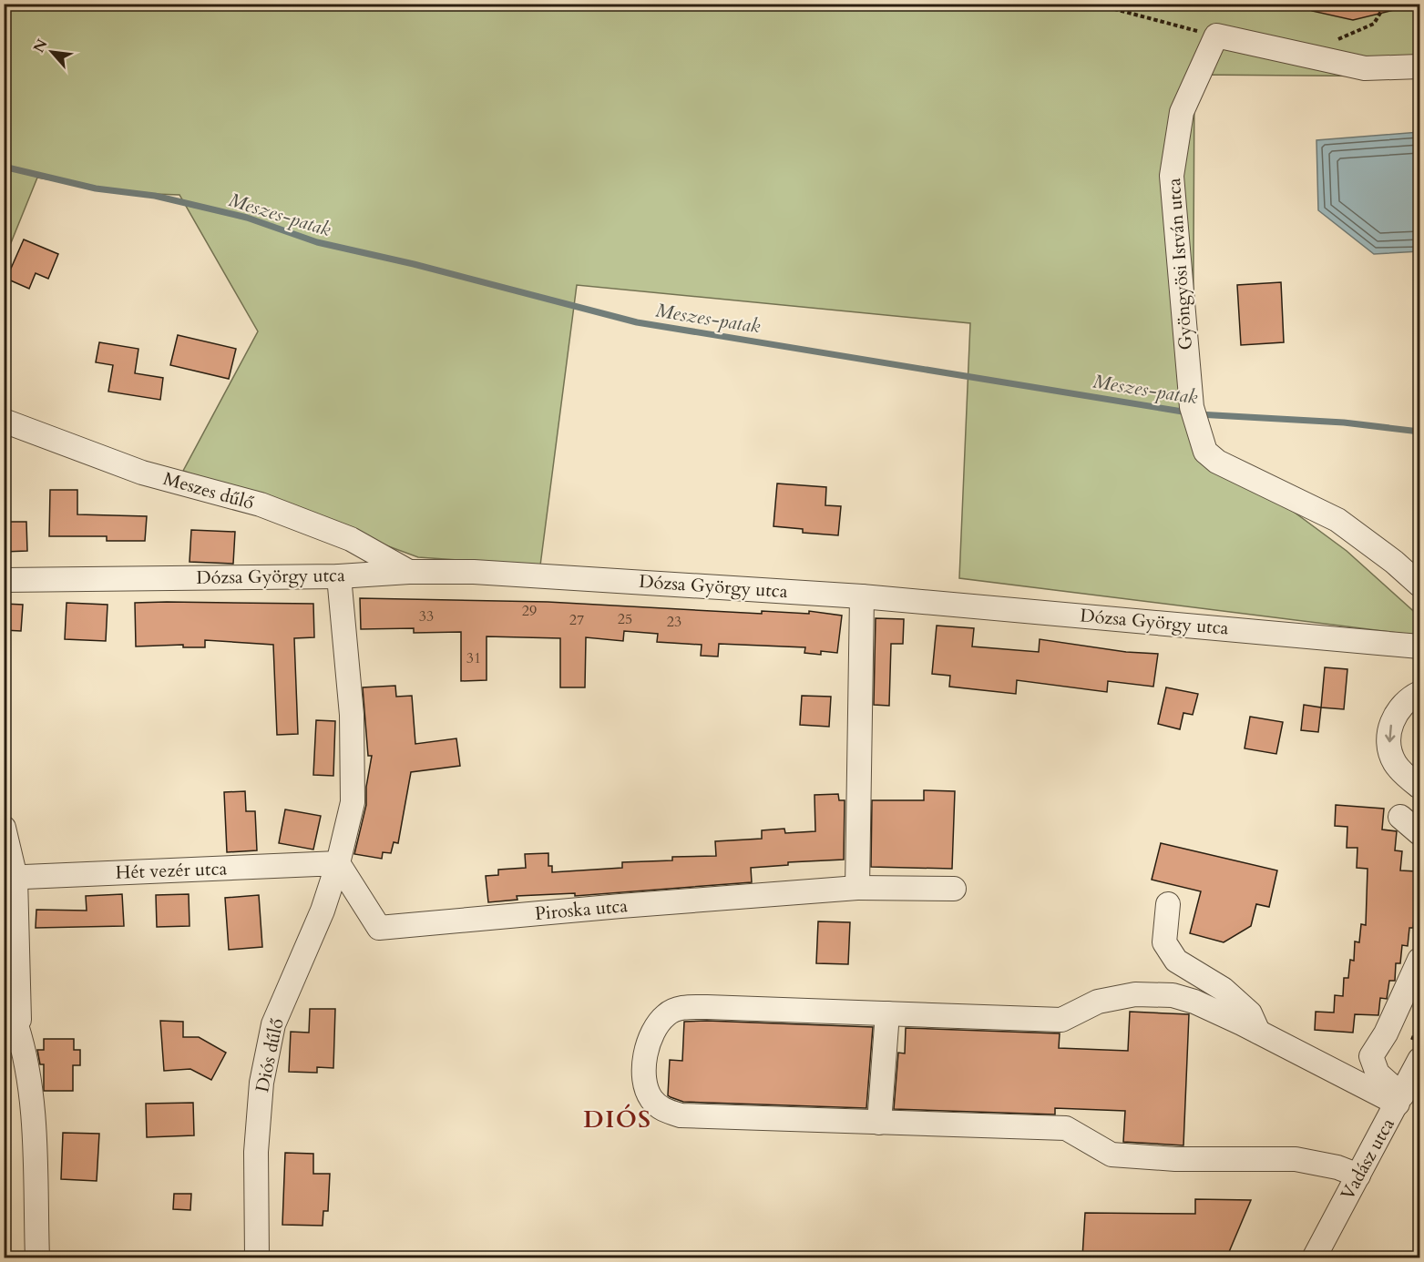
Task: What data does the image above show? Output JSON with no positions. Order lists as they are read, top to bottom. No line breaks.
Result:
{"streets":{"street":["Gyöngyösi István utca","Meszes dűlő","Dózsa György utca","Hét vezér utca","Piroska utca","Diós dűlő","Vadász utca"]},"crossings":[["Meszes dűlő","Dózsa György utca"],["Hét vezér utca","Piroska utca"],["Hét vezér utca","Diós dűlő"],["Piroska utca","Diós dűlő"]],"districts":["DIÓS"],"water":["Meszes-patak"],"house_numbers":["29","33","25","27","23","31"],"north":"top left"}
